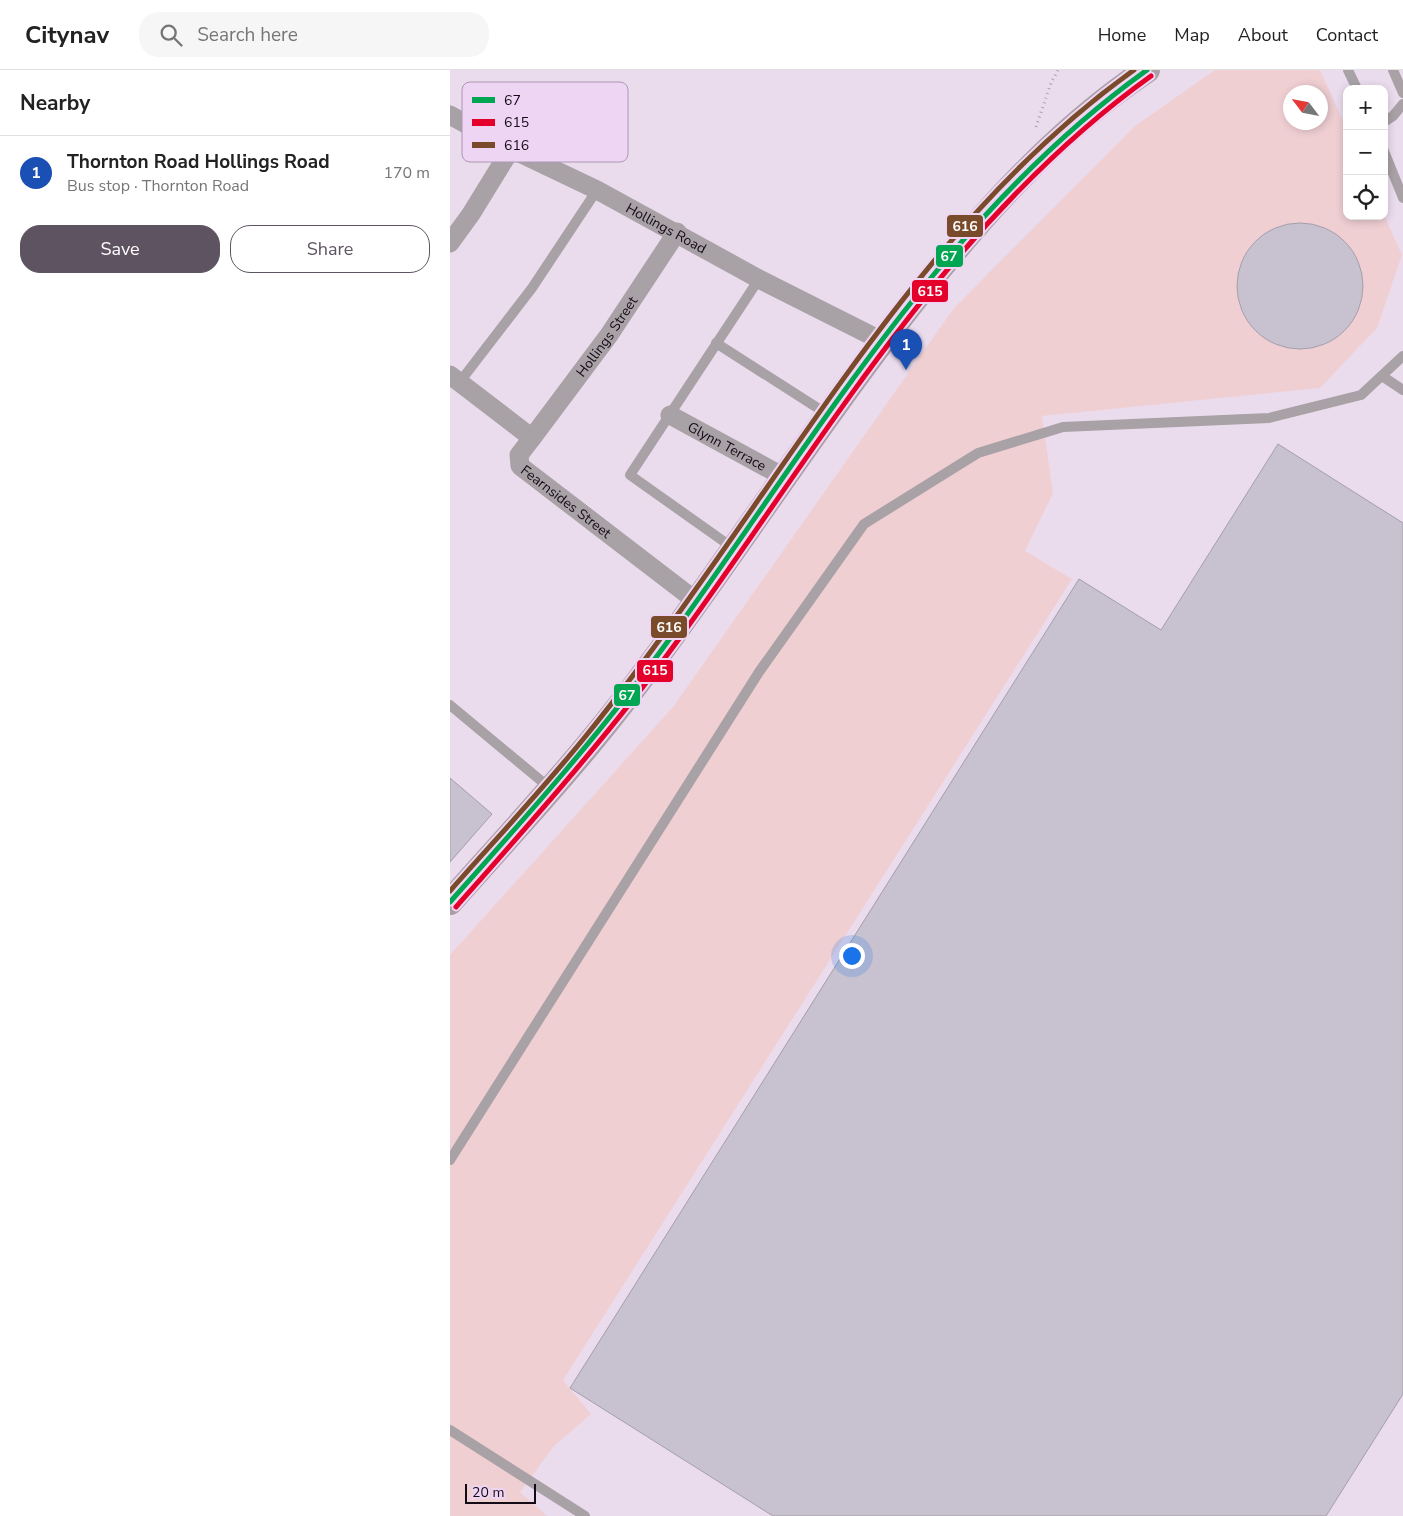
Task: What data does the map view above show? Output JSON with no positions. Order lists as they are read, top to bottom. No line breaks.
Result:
{"streets":{"street":["Hollings Road","Hollings Street","Glynn Terrace","Fearnsides Street"]},"crossings":[["Hollings Road","Hollings Street"],["Hollings Street","Fearnsides Street"]],"lines":["transit line 67","transit line 616","transit line 615"],"legend":["67","615","616"],"scale_bar":"20 m","north":"top left","page":{"header":"Citynav","search":"Search here","nav":["Home","Map","About","Contact"],"heading":"Nearby","map_buttons":["+","−"],"list":[{"mark":"1","name":"Thornton Road Hollings Road","note":"Bus stop · Thornton Road","value":"170 m"}],"buttons":["Save","Share"],"pins":"1","scale":"20 m"}}
